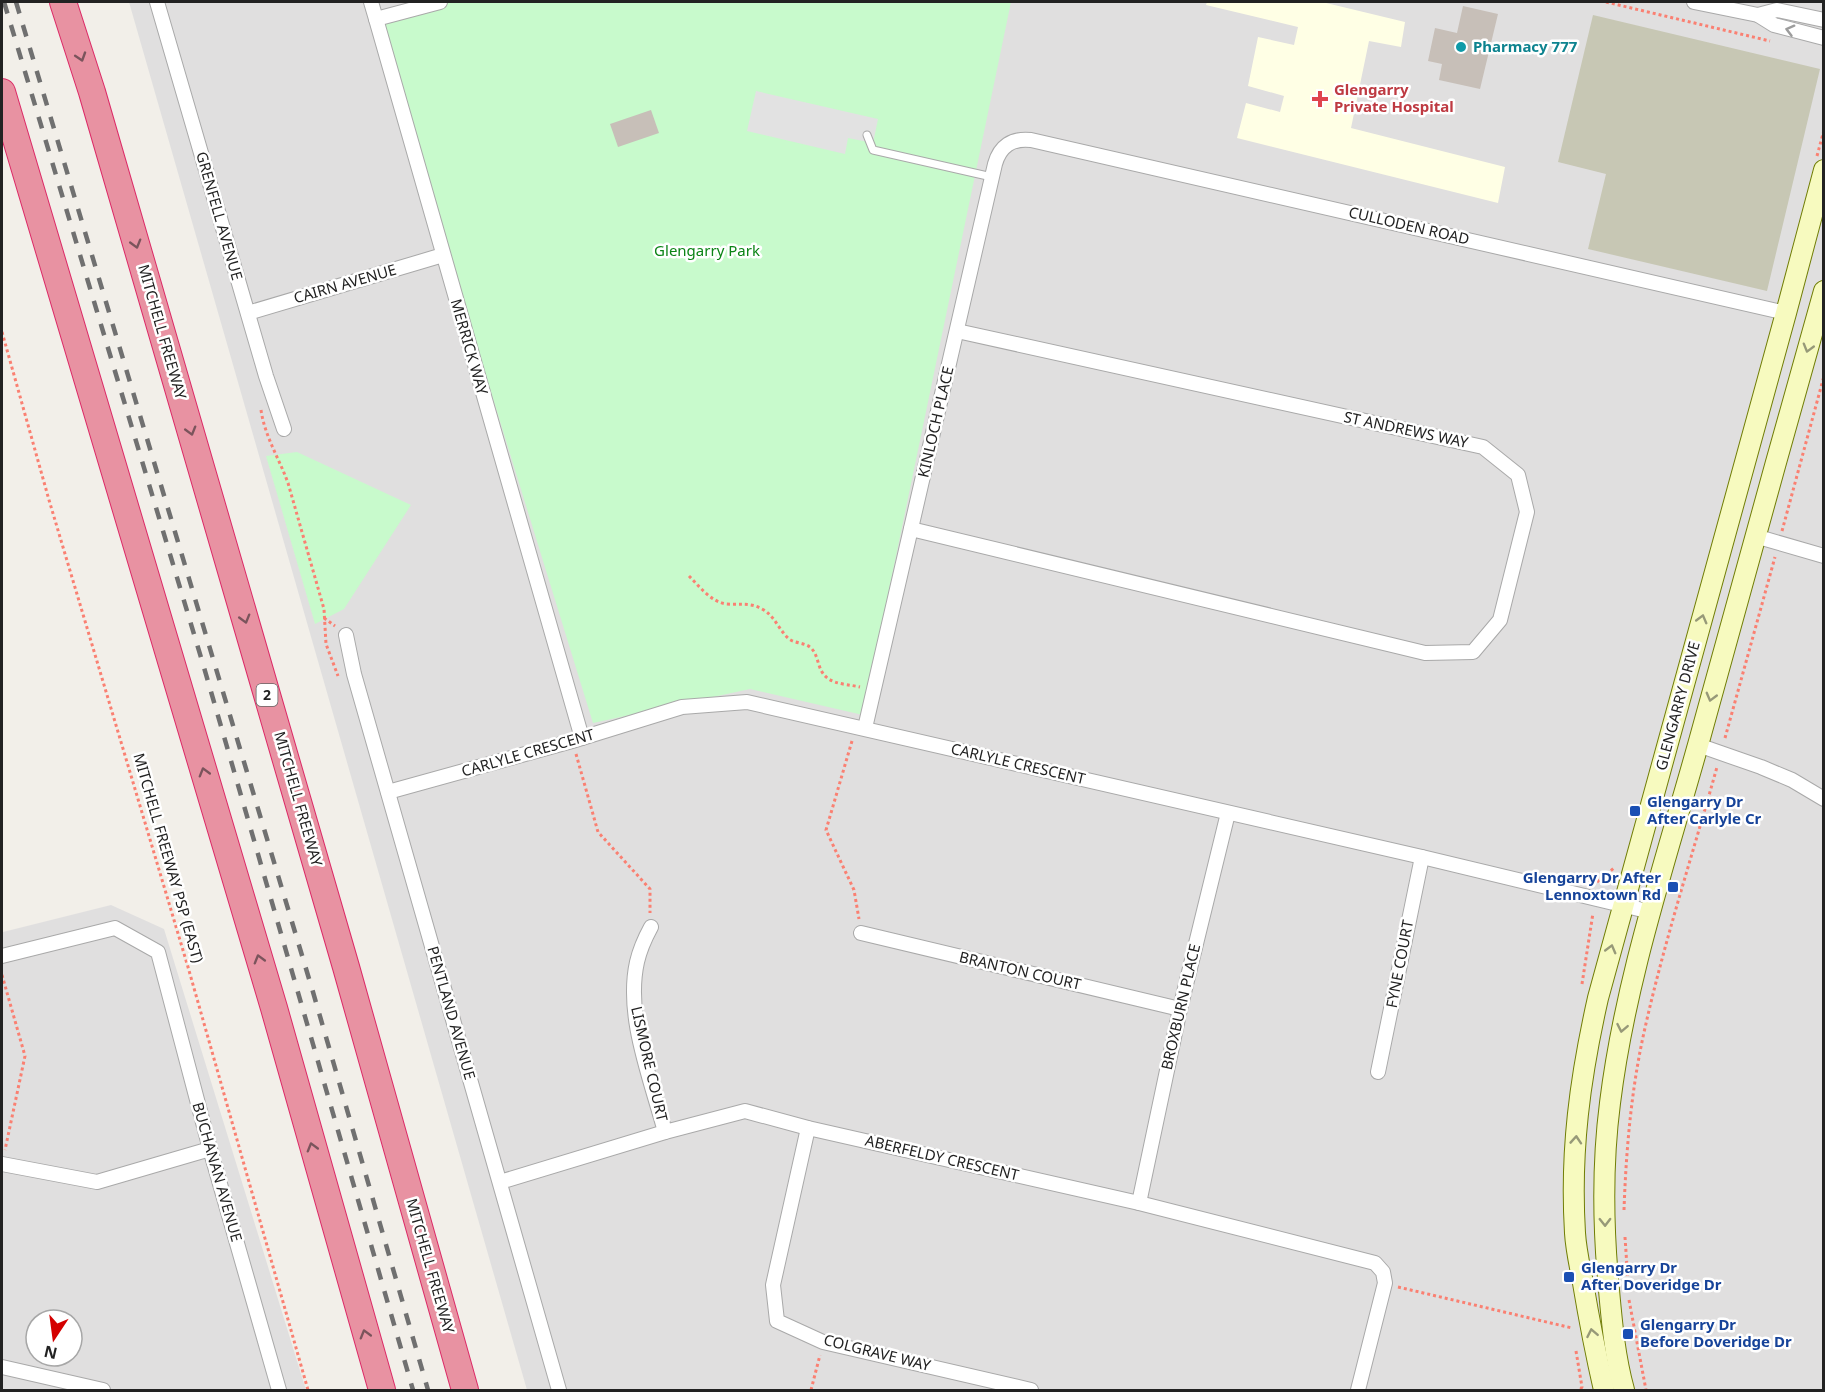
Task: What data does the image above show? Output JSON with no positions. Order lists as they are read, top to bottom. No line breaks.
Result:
{"streets":{"highway":["MITCHELL FREEWAY","2"],"main road":["GLENGARRY DRIVE"],"street":["GRENFELL AVENUE","CULLODEN ROAD","CAIRN AVENUE","MERRICK WAY","KINLOCH PLACE","ST ANDREWS WAY","CARLYLE CRESCENT","FYNE COURT","BRANTON COURT","BROXBURN PLACE","PENTLAND AVENUE","LISMORE COURT","ABERFELDY CRESCENT","BUCHANAN AVENUE","COLGRAVE WAY"],"path":["MITCHELL FREEWAY PSP (EAST)"]},"crossings":[["GRENFELL AVENUE","CAIRN AVENUE"],["CULLODEN ROAD","KINLOCH PLACE"],["CULLODEN ROAD","GLENGARRY DRIVE"],["CAIRN AVENUE","MERRICK WAY"],["MERRICK WAY","CARLYLE CRESCENT"],["KINLOCH PLACE","ST ANDREWS WAY"],["KINLOCH PLACE","CARLYLE CRESCENT"],["GLENGARRY DRIVE","CARLYLE CRESCENT"],["CARLYLE CRESCENT","FYNE COURT"],["CARLYLE CRESCENT","BROXBURN PLACE"],["CARLYLE CRESCENT","PENTLAND AVENUE"],["BRANTON COURT","BROXBURN PLACE"],["BROXBURN PLACE","ABERFELDY CRESCENT"],["PENTLAND AVENUE","ABERFELDY CRESCENT"],["LISMORE COURT","ABERFELDY CRESCENT"],["ABERFELDY CRESCENT","COLGRAVE WAY"]],"parks":["Glengarry Park"],"places":{"other":["Pharmacy 777"],"health":["Glengarry Private Hospital"],"transit":["Glengarry Dr After Carlyle Cr","Glengarry Dr After Lennoxtown Rd","Glengarry Dr After Doveridge Dr","Glengarry Dr Before Doveridge Dr"]},"north":"bottom"}
